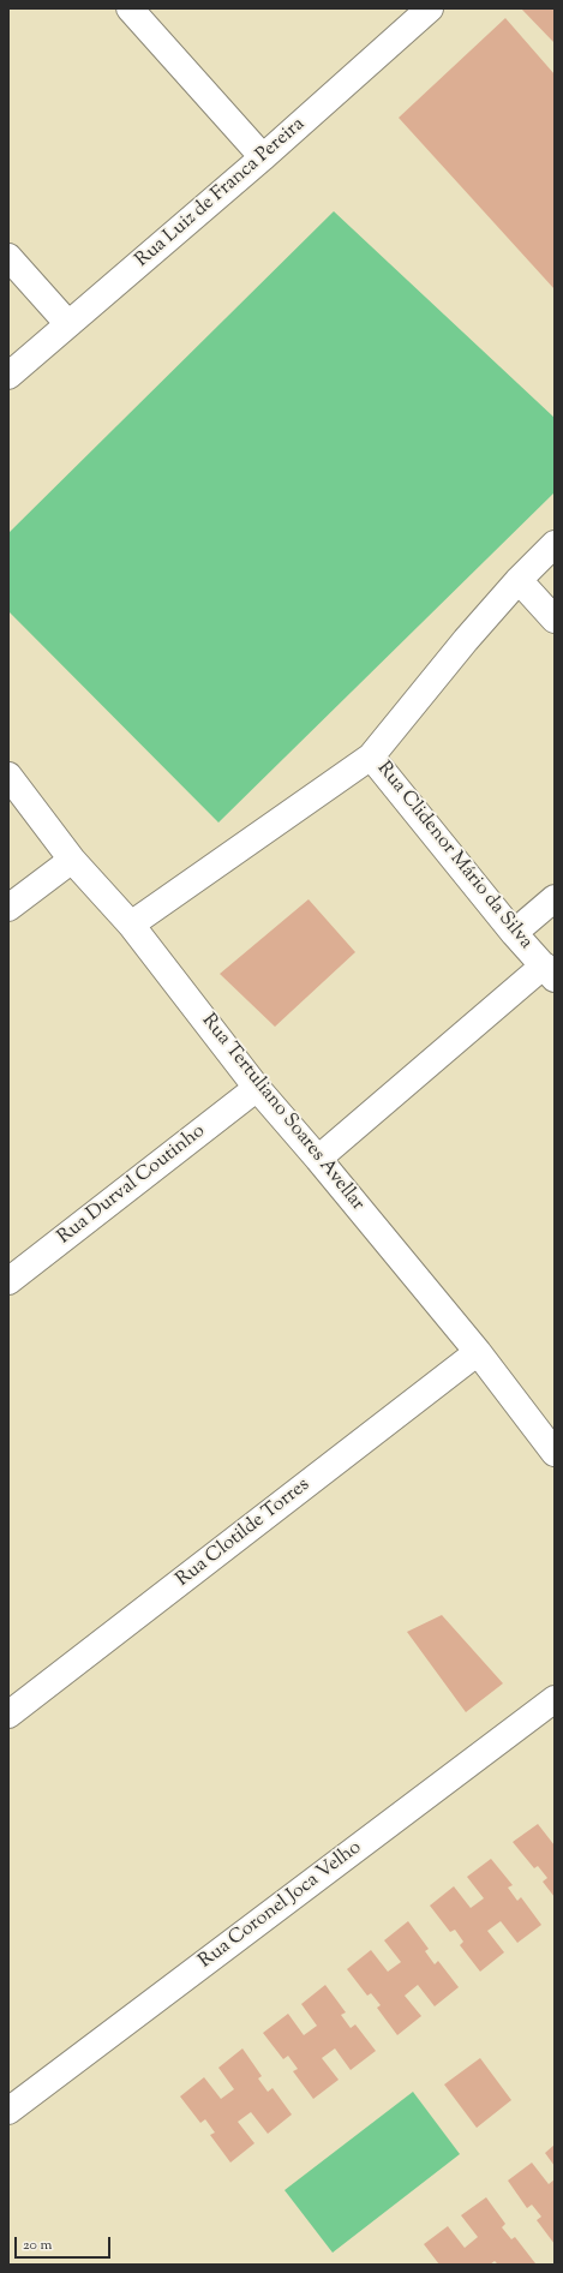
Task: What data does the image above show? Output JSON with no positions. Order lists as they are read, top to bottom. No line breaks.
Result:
{"streets":{"street":["Rua Luiz de Franca Pereira","Rua Clidenor Mário da Silva","Rua Tertuliano Soares Avellar","Rua Durval Coutinho","Rua Clotilde Torres","Rua Coronel Joca Velho"]},"crossings":[["Rua Tertuliano Soares Avellar","Rua Durval Coutinho"],["Rua Tertuliano Soares Avellar","Rua Clotilde Torres"]],"scale_bar":"20 m"}
